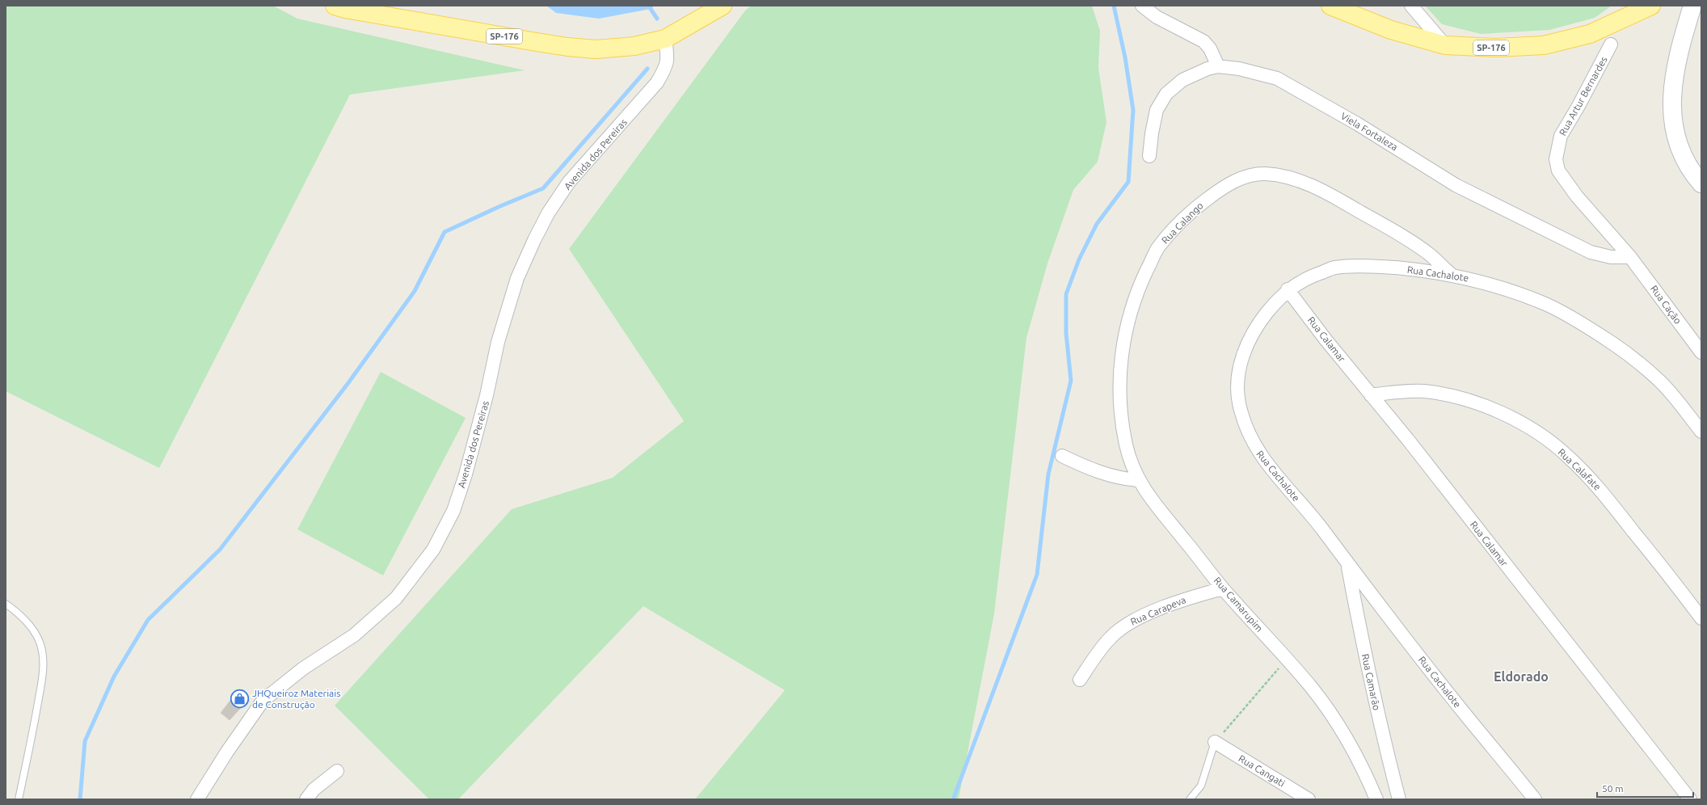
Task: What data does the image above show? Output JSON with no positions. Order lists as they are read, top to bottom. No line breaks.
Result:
{"streets":{"main road":["SP-176"],"street":["Rua Artur Bernardes","Viela Fortaleza","Avenida dos Pereiras","Rua Calango","Rua Cachalote","Rua Cação","Rua Calamar","Rua Calafate","Rua Camarupim","Rua Carapeva","Rua Camarão","Rua Cangati"]},"crossings":[["SP-176","Avenida dos Pereiras"],["Rua Artur Bernardes","Viela Fortaleza"],["Rua Artur Bernardes","Rua Cação"],["Viela Fortaleza","Rua Cação"],["Rua Calango","Rua Cachalote"],["Rua Calango","Rua Camarupim"],["Rua Cachalote","Rua Calamar"],["Rua Cachalote","Rua Camarão"],["Rua Calamar","Rua Calafate"],["Rua Camarupim","Rua Carapeva"]],"districts":["Eldorado"],"places":{"shop":["JHQueiroz Materiais de Construção"]},"scale_bar":"50 m"}
